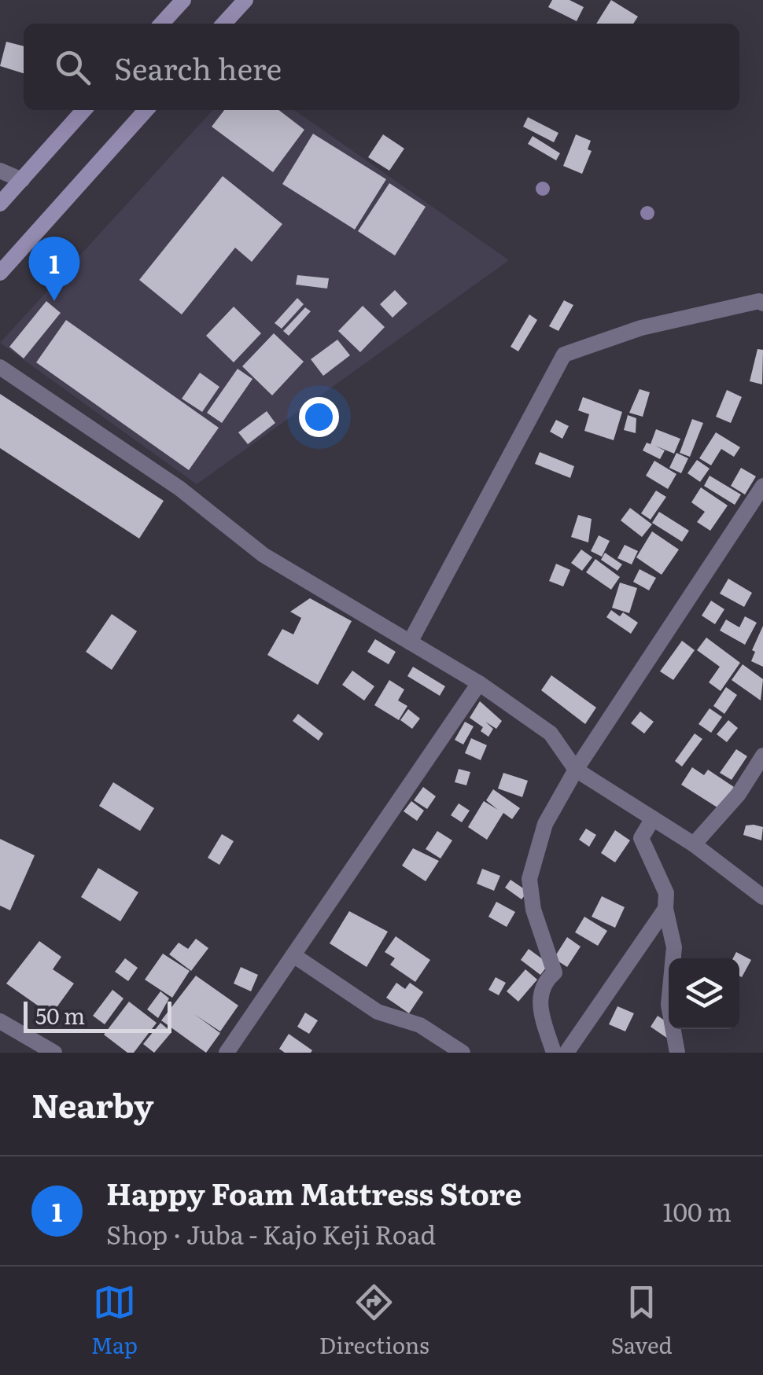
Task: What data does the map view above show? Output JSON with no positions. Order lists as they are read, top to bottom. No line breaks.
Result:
{"scale_bar":"50 m","page":{"search":"Search here","pins":"1","scale":"50 m","heading":"Nearby","list":[{"mark":"1","name":"Happy Foam Mattress Store","note":"Shop · Juba - Kajo Keji Road","value":"100 m"}],"nav":["Map","Directions","Saved"]}}
